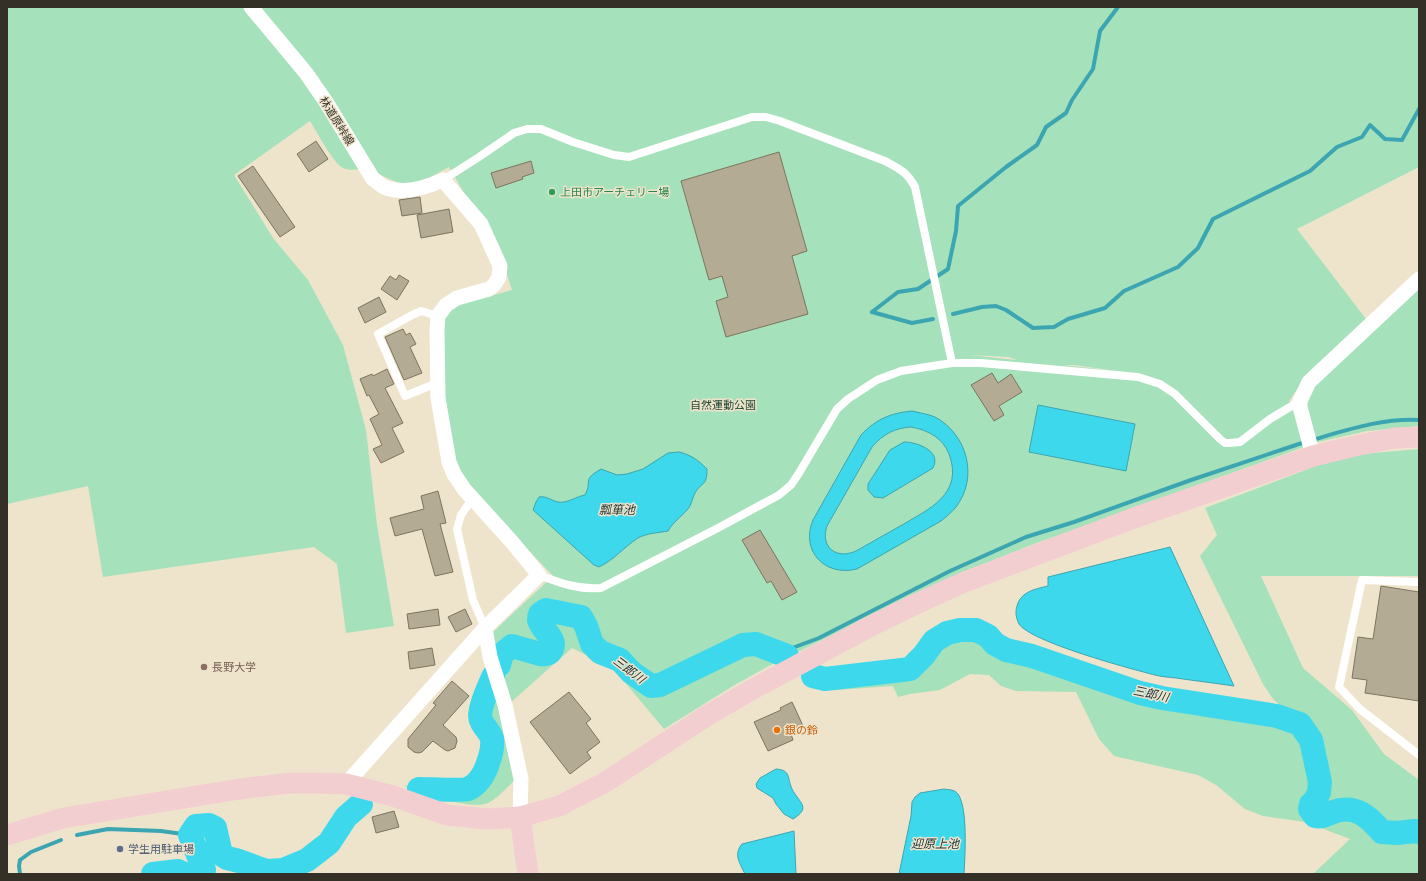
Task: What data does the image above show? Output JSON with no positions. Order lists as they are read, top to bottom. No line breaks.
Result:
{"streets":{"street":["林道原峠線"]},"water":["瓢箪池","三郎川","迎原上池"],"parks":["自然運動公園"],"places":["上田市アーチェリー場","長野大学","銀の鈴","学生用駐車場"]}
